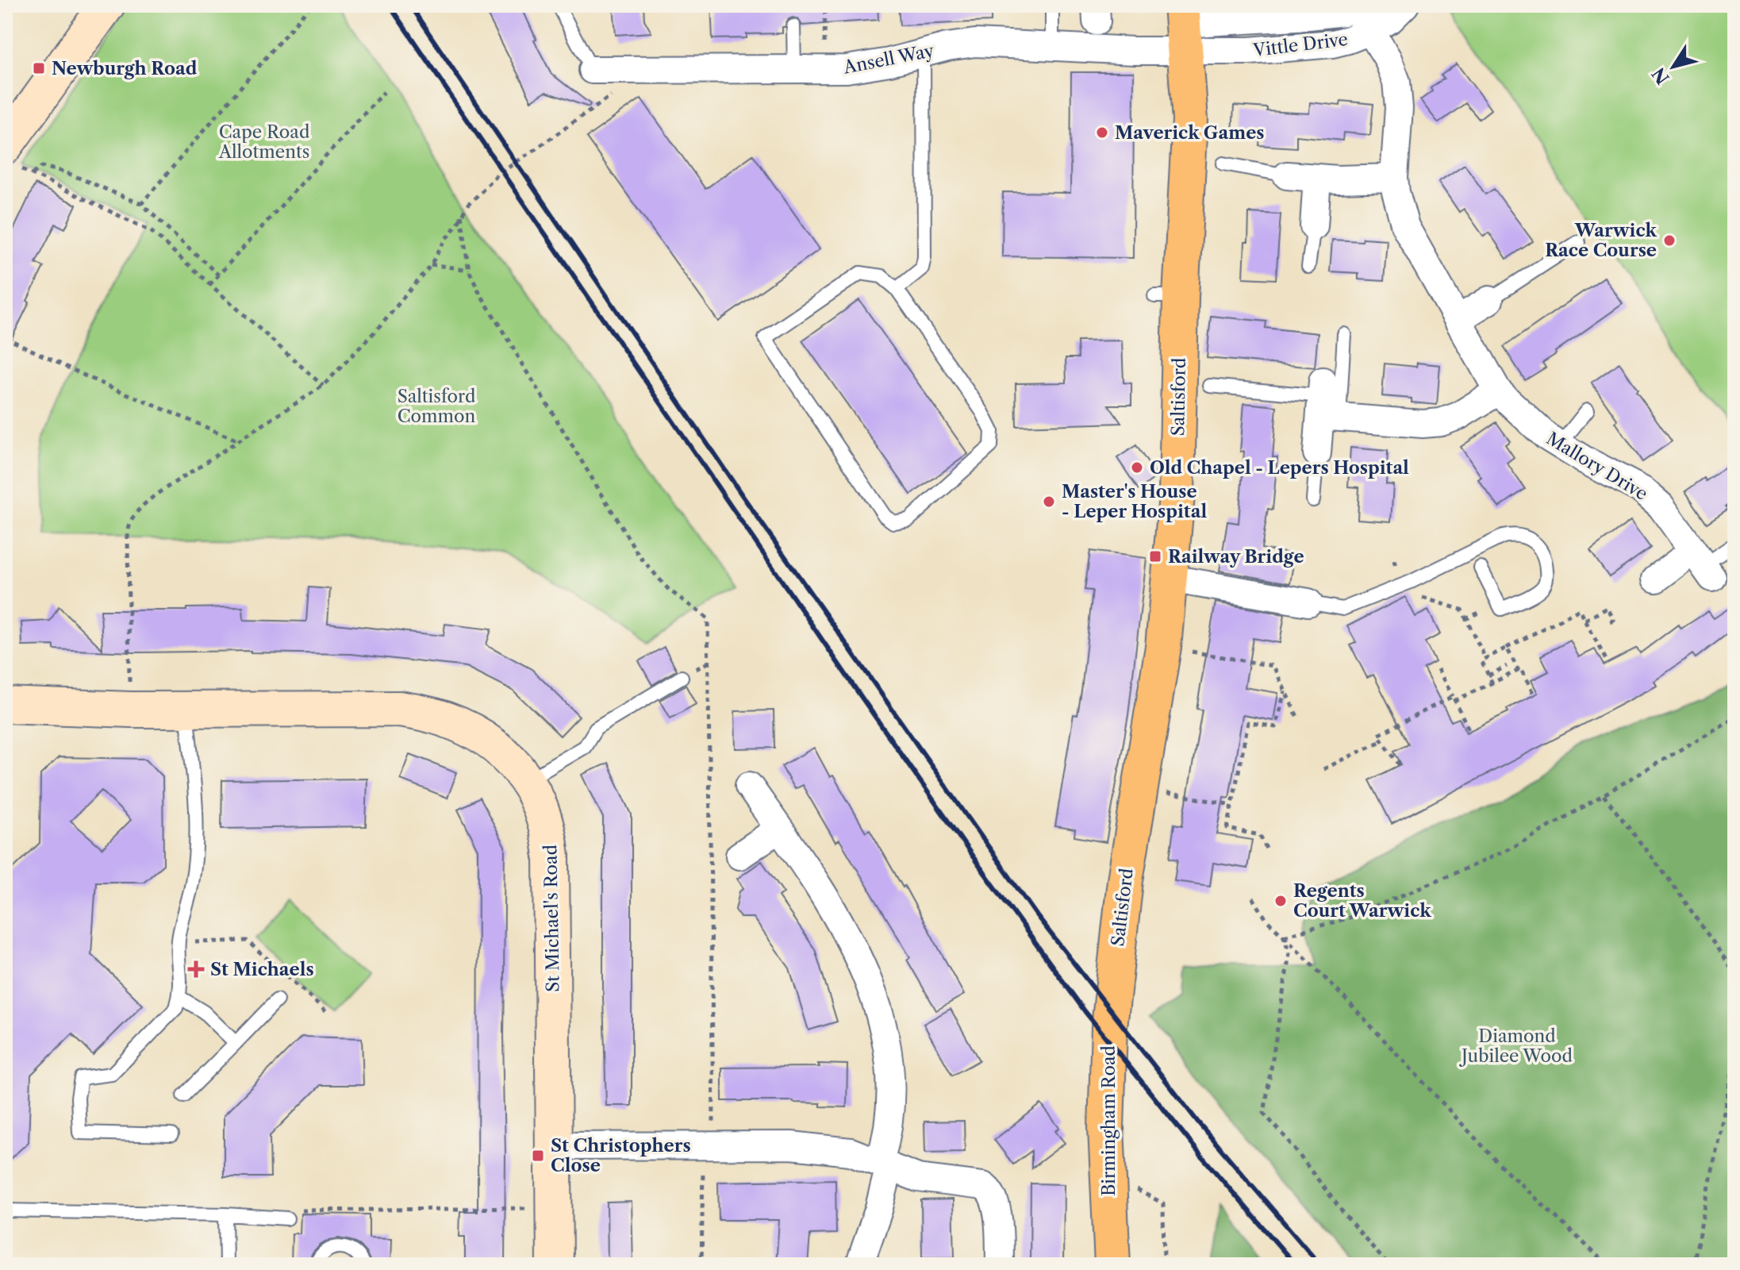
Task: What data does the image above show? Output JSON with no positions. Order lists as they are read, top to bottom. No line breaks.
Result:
{"streets":{"main road":["Saltisford","Birmingham Road"],"street":["Vittle Drive","Ansell Way","Mallory Drive","St Michael's Road"]},"crossings":[["Vittle Drive","Ansell Way"],["Vittle Drive","Saltisford"],["Vittle Drive","Mallory Drive"],["Ansell Way","Saltisford"],["Saltisford","Birmingham Road"]],"parks":["Cape Road Allotments","Saltisford Common","Diamond Jubilee Wood"],"places":{"transit":["Newburgh Road","Railway Bridge","St Christophers Close"],"other":["Maverick Games","Warwick Race Course","Old Chapel - Lepers Hospital","Master's House - Leper Hospital","Regents Court Warwick"],"health":["St Michaels"]},"north":"bottom left"}
